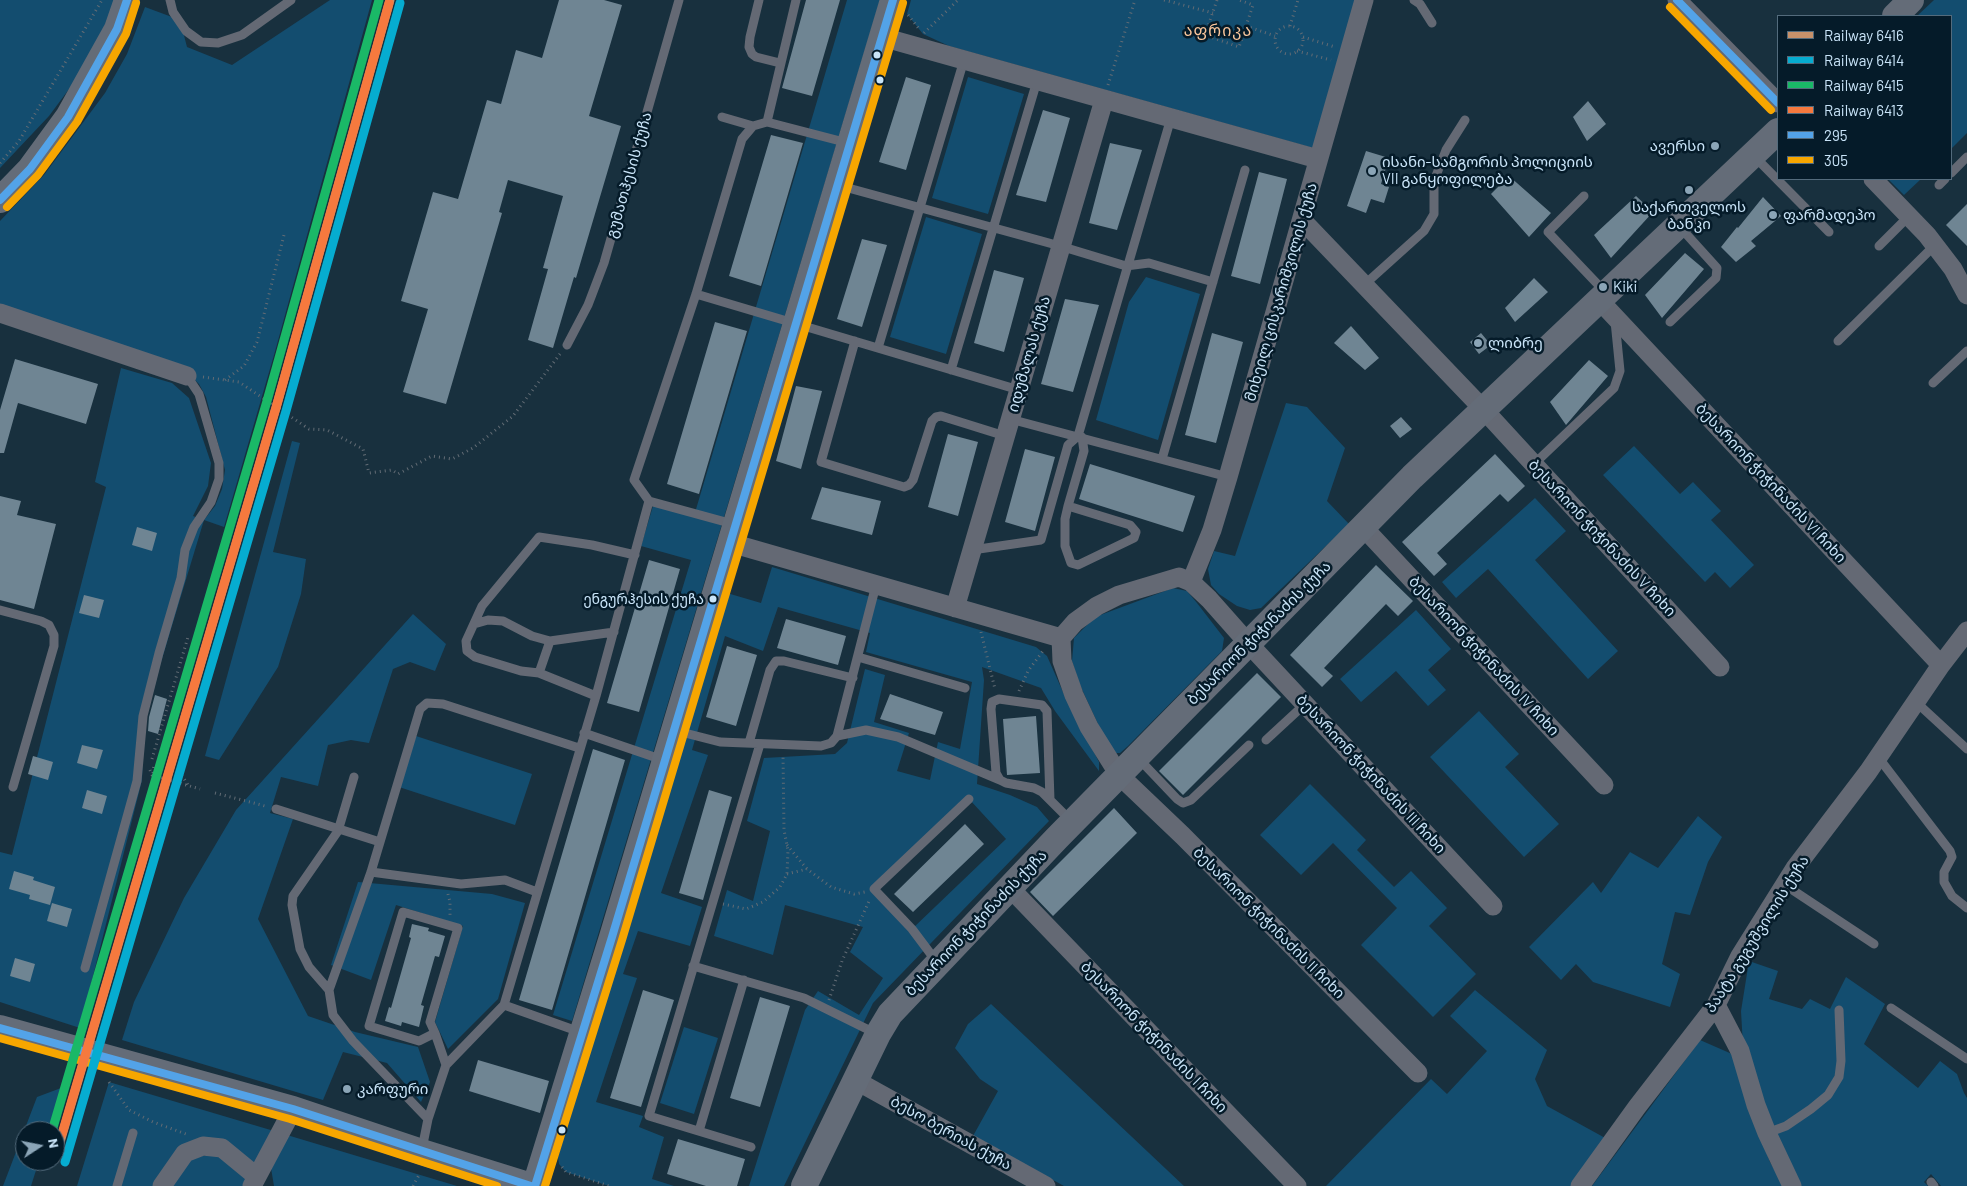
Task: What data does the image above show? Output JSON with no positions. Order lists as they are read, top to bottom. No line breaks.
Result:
{"streets":{"street":["მიხეილ ცისკარიშვილის ქუჩა","იდუმალას ქუჩა","ბესარიონ ჭიჭინაძის VI ჩიხი","ბესარიონ ჭიჭინაძის V ჩიხი","ბესარიონ ჭიჭინაძის ქუჩა","ბესარიონ ჭიჭინაძის IV ჩიხი","ბესარიონ ჭიჭინაძის III ჩიხი","ბესარიონ ჭიჭინაძის II ჩიხი","პაატა გუგუშვილის ქუჩა","ბესარიონ ჭიჭინაძის I ჩიხი","ბესო ბერიას ქუჩა"],"lane":["გუმათჰესის ქუჩა"]},"crossings":[["მიხეილ ცისკარიშვილის ქუჩა","ბესარიონ ჭიჭინაძის V ჩიხი"],["ბესარიონ ჭიჭინაძის VI ჩიხი","ბესარიონ ჭიჭინაძის ქუჩა"],["ბესარიონ ჭიჭინაძის VI ჩიხი","პაატა გუგუშვილის ქუჩა"],["ბესარიონ ჭიჭინაძის V ჩიხი","ბესარიონ ჭიჭინაძის ქუჩა"],["ბესარიონ ჭიჭინაძის ქუჩა","ბესარიონ ჭიჭინაძის IV ჩიხი"],["ბესარიონ ჭიჭინაძის ქუჩა","ბესარიონ ჭიჭინაძის III ჩიხი"],["ბესარიონ ჭიჭინაძის ქუჩა","ბესარიონ ჭიჭინაძის II ჩიხი"],["ბესარიონ ჭიჭინაძის ქუჩა","ბესარიონ ჭიჭინაძის I ჩიხი"],["ბესარიონ ჭიჭინაძის ქუჩა","ბესო ბერიას ქუჩა"]],"districts":["აფრიკა"],"places":["ავერსი","ისანი-სამგორის პოლიციის VII განყოფილება","საქართველოს ბანკი","ფარმადეპო","Kiki","ლიბრე","ენგურჰესის ქუჩა","კარფური"],"lines":["rail line 6416","rail line 6415","transit line 295","rail line 6414","rail line 6413","transit line 305"],"legend":["Railway 6416","Railway 6414","Railway 6415","Railway 6413","295","305"],"north":"right"}
